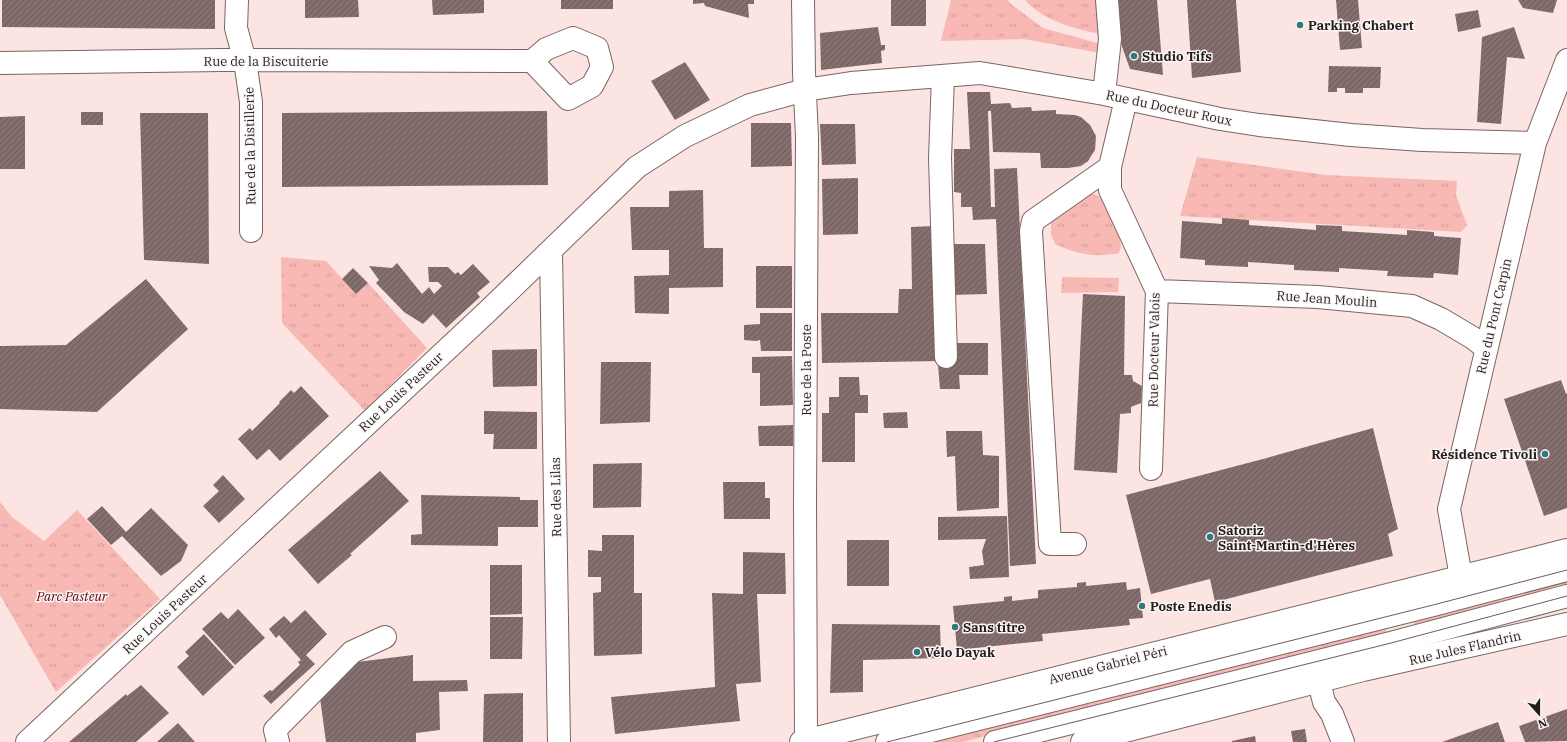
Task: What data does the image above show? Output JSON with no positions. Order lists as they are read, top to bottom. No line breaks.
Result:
{"streets":{"street":["Rue de la Biscuiterie","Rue du Docteur Roux","Rue de la Distillerie","Rue Jean Moulin","Rue du Pont Carpin","Rue Docteur Valois","Rue de la Poste","Rue Louis Pasteur","Rue des Lilas","Rue Jules Flandrin","Avenue Gabriel Péri"]},"crossings":[["Rue de la Biscuiterie","Rue de la Distillerie"],["Rue du Docteur Roux","Rue du Pont Carpin"],["Rue du Docteur Roux","Rue Docteur Valois"],["Rue du Docteur Roux","Rue de la Poste"],["Rue du Docteur Roux","Rue Louis Pasteur"],["Rue Jean Moulin","Rue du Pont Carpin"],["Rue Jean Moulin","Rue Docteur Valois"],["Rue du Pont Carpin","Avenue Gabriel Péri"],["Rue de la Poste","Rue Louis Pasteur"],["Rue de la Poste","Avenue Gabriel Péri"],["Rue Louis Pasteur","Rue des Lilas"]],"parks":["Parc Pasteur"],"places":["Parking Chabert","Studio Tifs","Résidence Tivoli","Satoriz Saint-Martin-d'Hères","Poste Enedis","Sans titre","Vélo Dayak"],"north":"bottom"}
